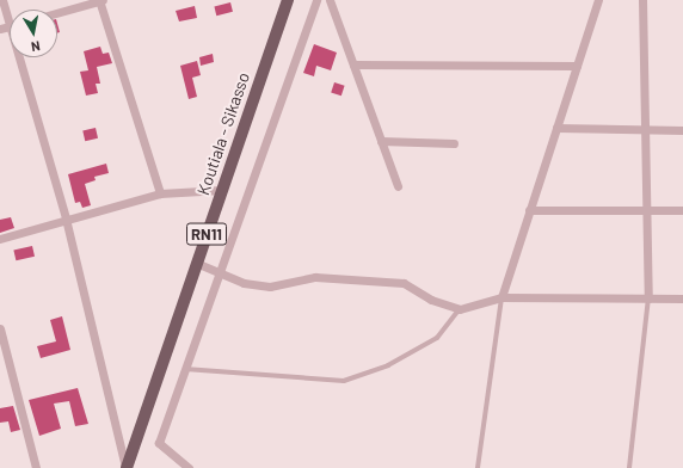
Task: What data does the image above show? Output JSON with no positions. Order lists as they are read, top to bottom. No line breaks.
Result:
{"streets":{"main road":["Koutiala - Sikasso","RN11"]},"north":"bottom"}
